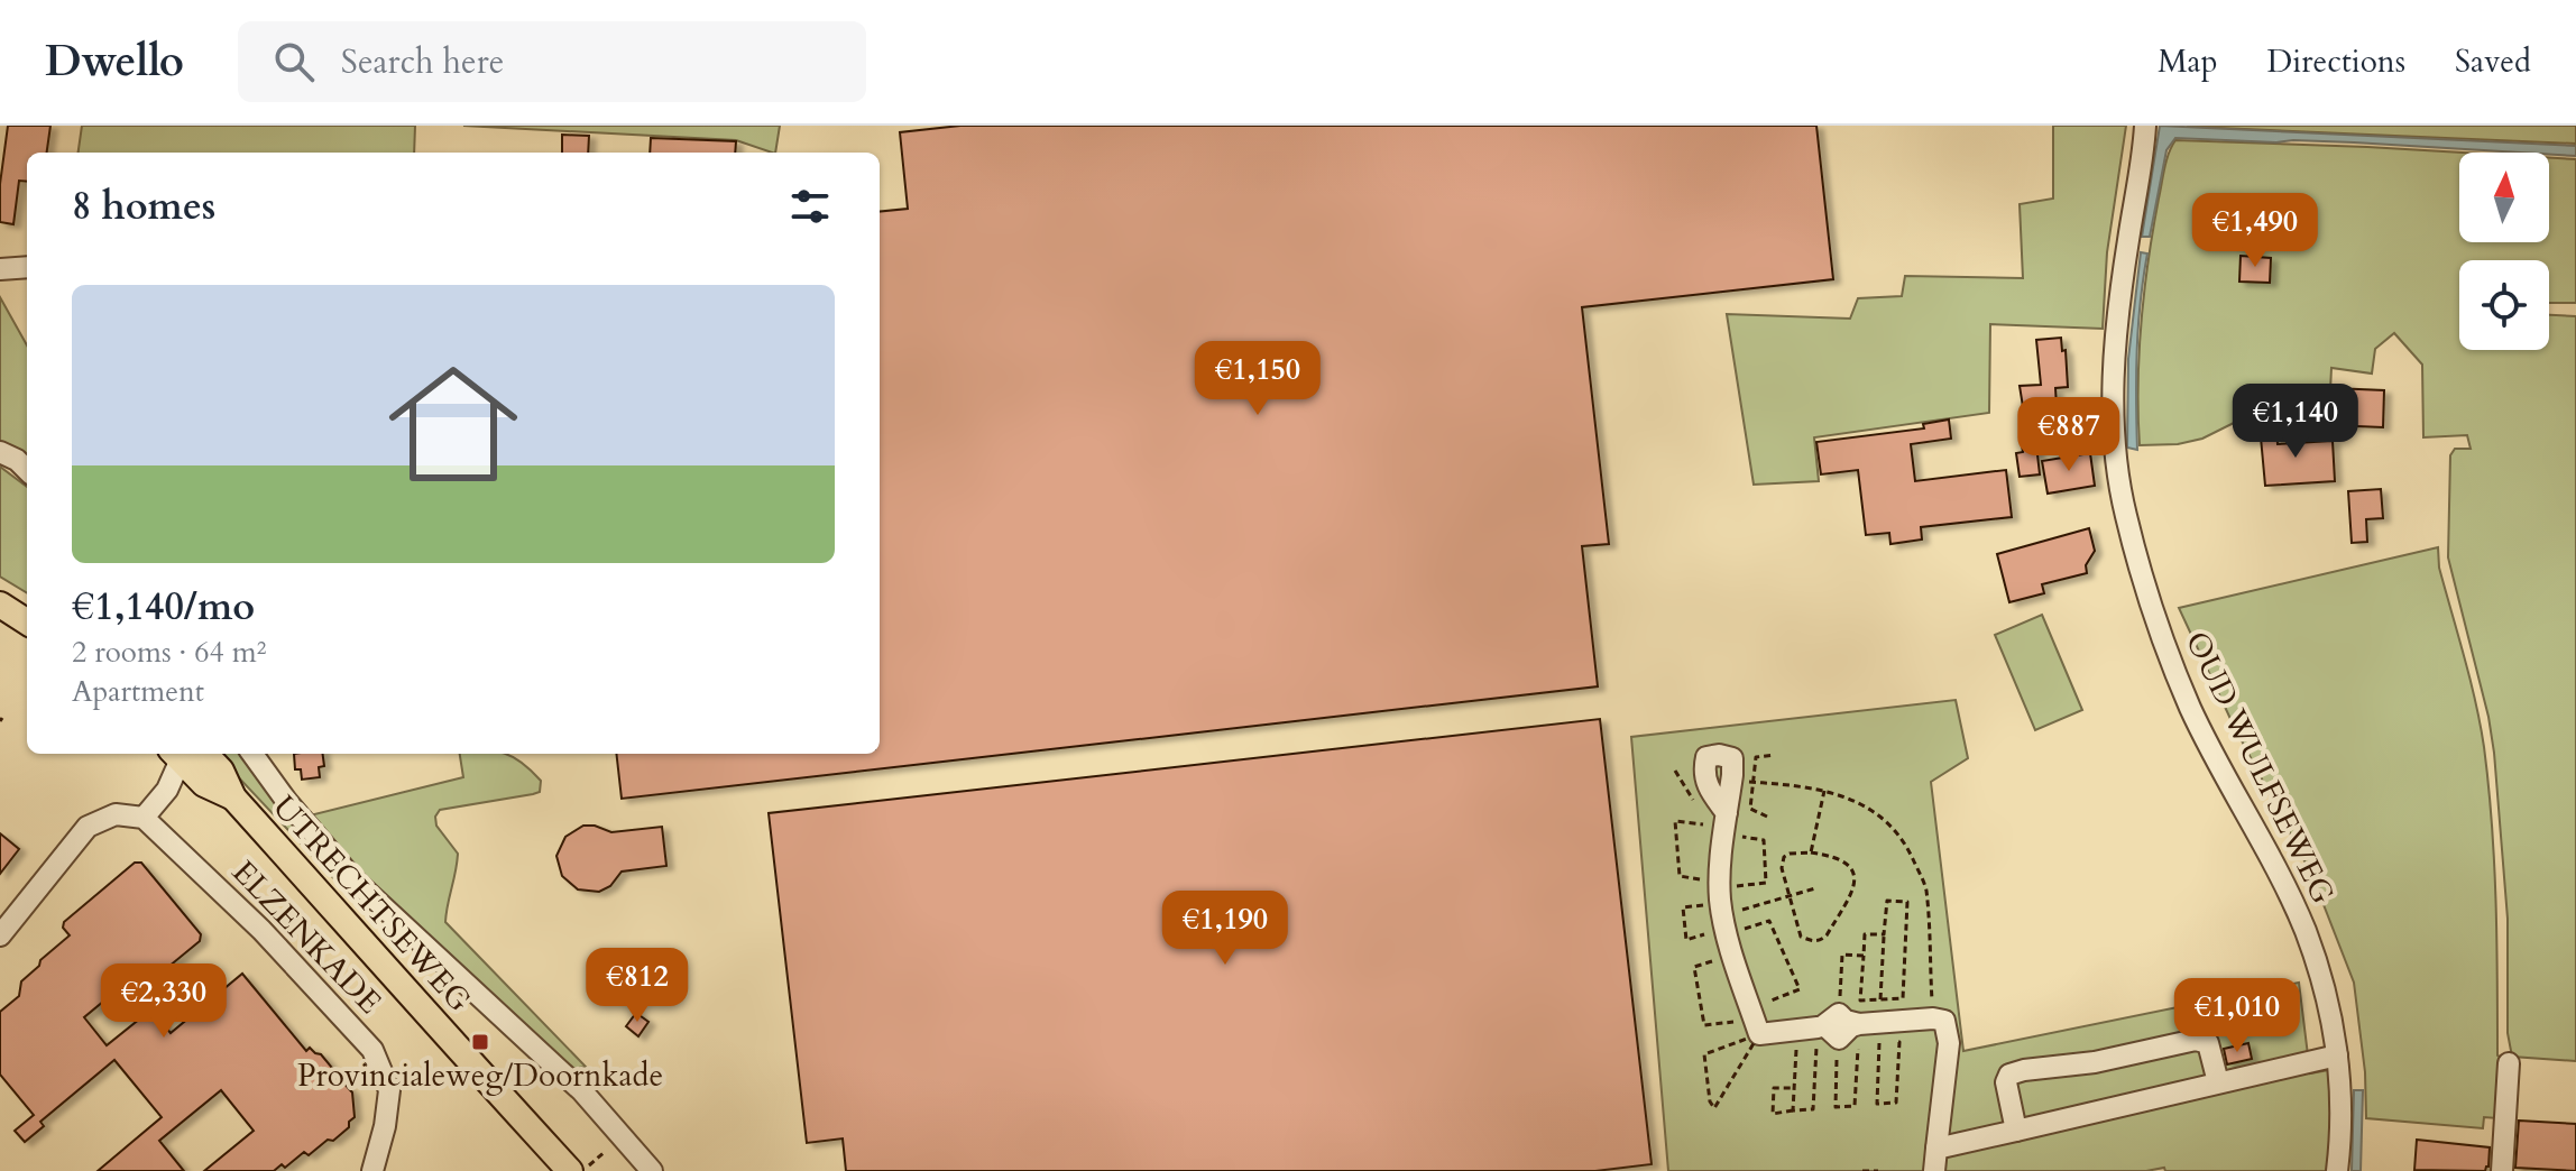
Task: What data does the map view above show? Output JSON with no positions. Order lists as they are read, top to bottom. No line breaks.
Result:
{"streets":{"main road":["UTRECHTSEWEG"],"street":["OUD WULFSEWEG","ELZENKADE"]},"places":{"transit":["Provincialeweg/Doornkade"]},"north":"top","page":{"header":"Dwello","search":"Search here","nav":["Map","Directions","Saved"],"heading":"8 homes","price":["€1,490","€1,150","€1,140","€887","€1,190","€812","€2,330","€1,010"],"list":[{"name":"€1,140/mo","note":"2 rooms · 64 m² · Apartment"}]}}
